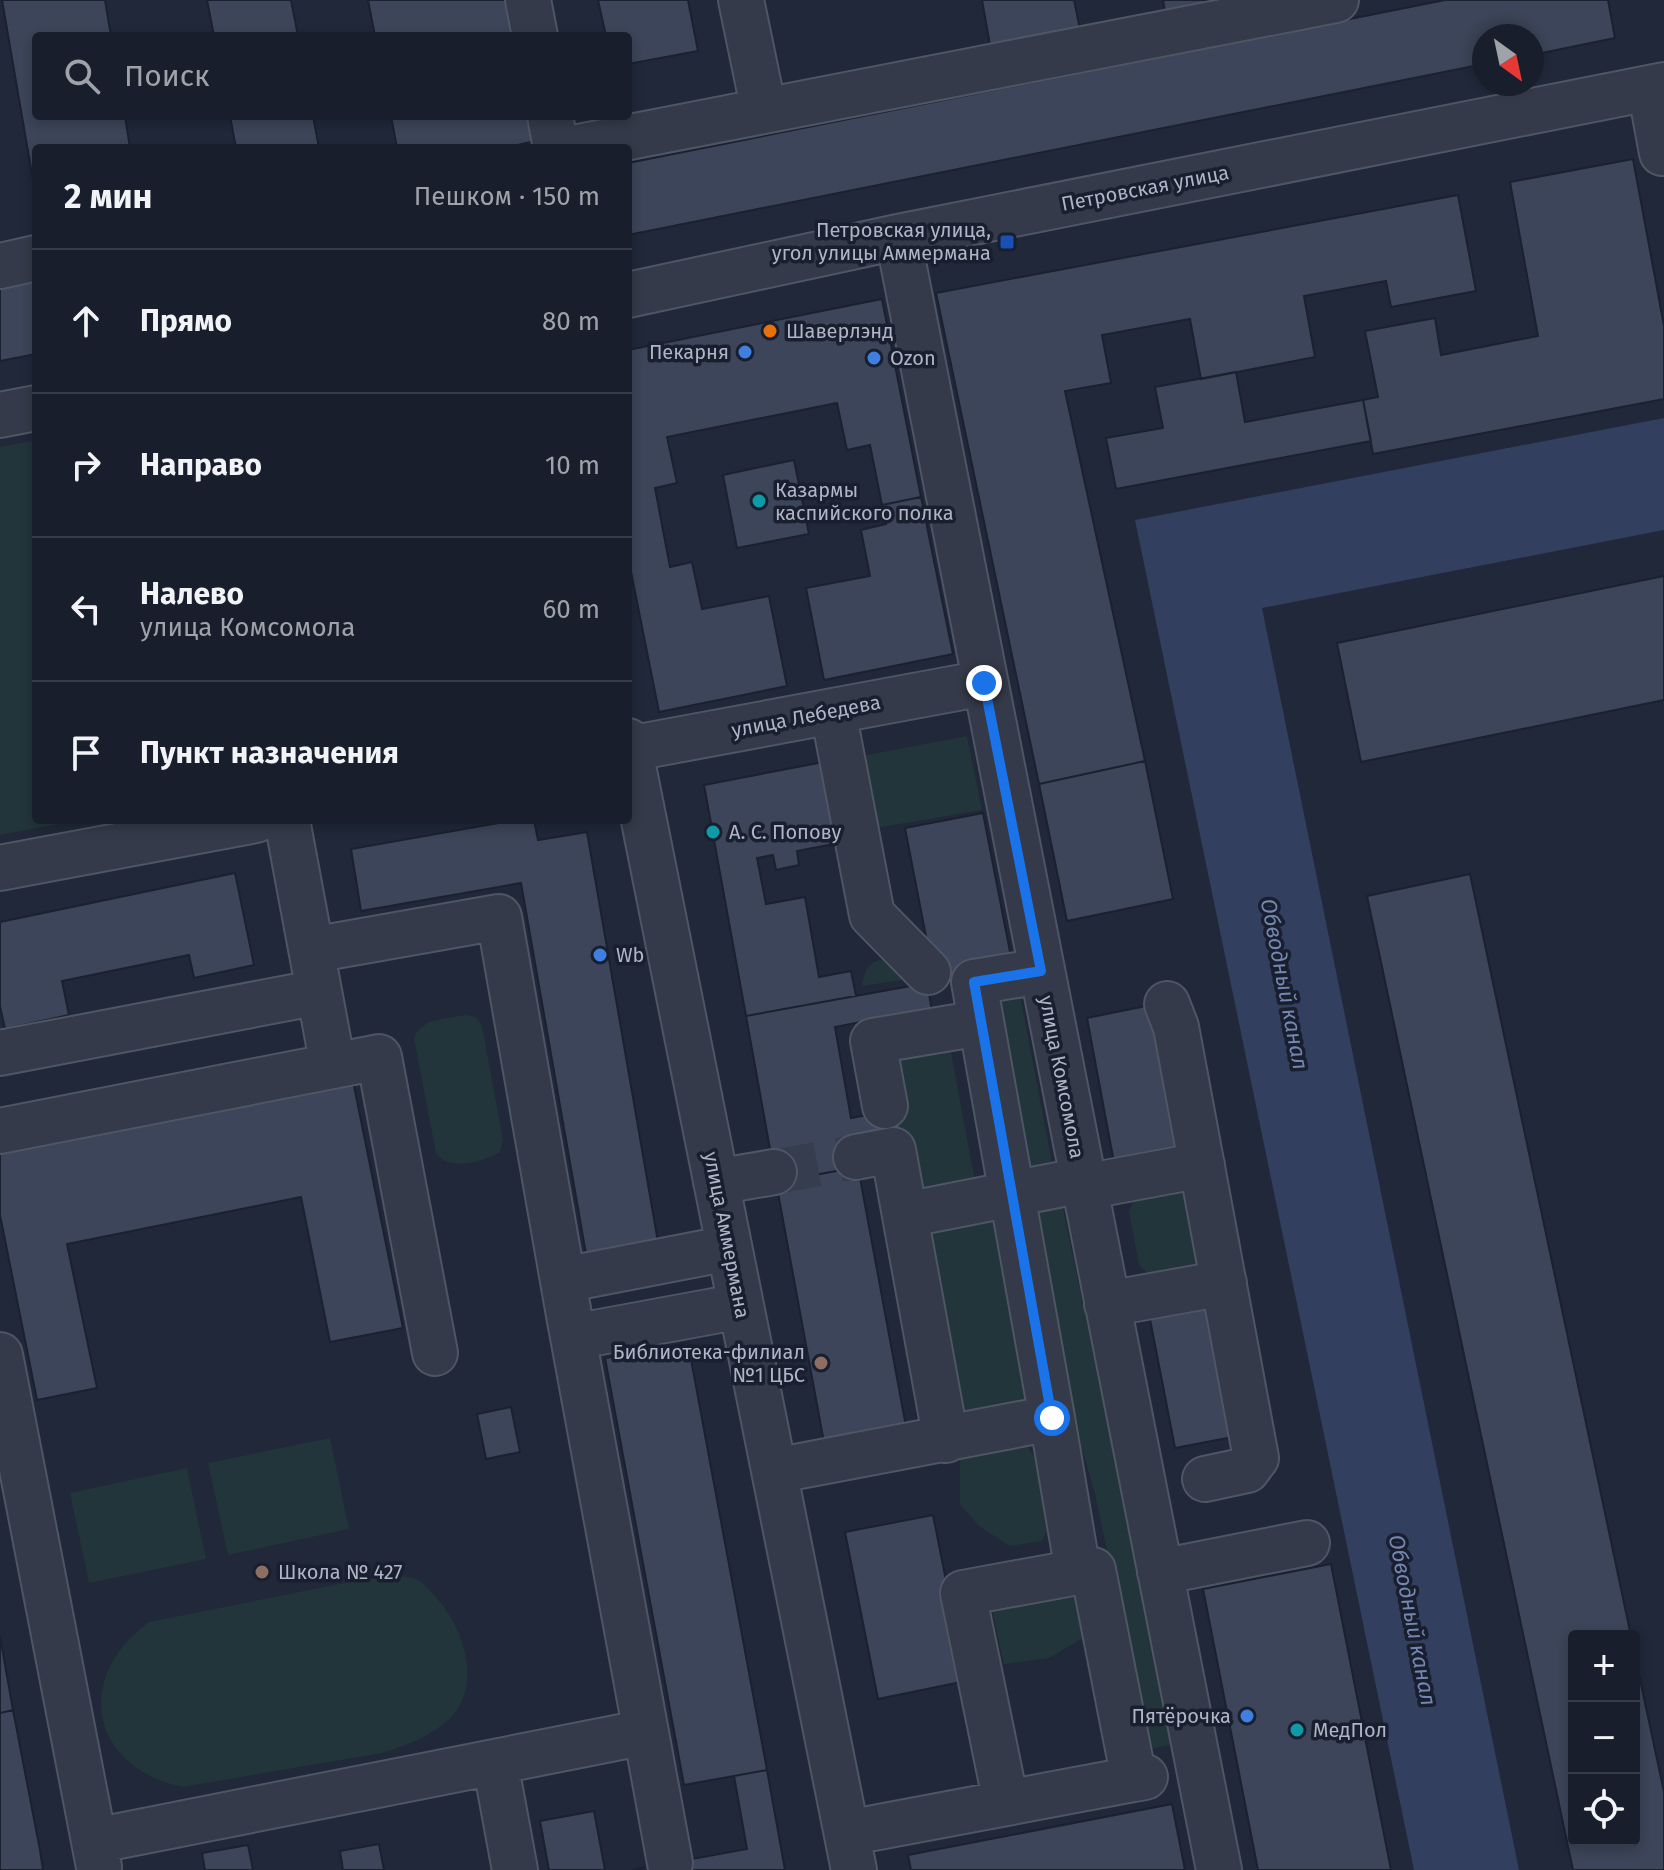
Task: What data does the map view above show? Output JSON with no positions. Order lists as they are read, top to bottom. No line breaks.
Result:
{"streets":{"street":["Петровская улица","улица Лебедева","улица Комсомола","улица Аммермана"]},"crossings":[["Петровская улица","улица Комсомола"],["улица Лебедева","улица Комсомола"]],"water":["Обводный канал"],"places":{"transit":["Петровская улица, угол улицы Аммермана"],"other":["Шаверлэнд","Пекарня","Ozon","Казармы каспийского полка","А. С. Попову","Wb","Библиотека-филиал №1 ЦБС","Школа № 427","Пятёрочка","МедПол"]},"north":"bottom right","page":{"search":"Поиск","heading":["2 мин","Пешком · 150 m"],"list":[["Прямо","80 m"],["Направо","10 m"],["Налево","улица Комсомола","60 m"],"Пункт назначения"],"map_buttons":["+","−"]}}
